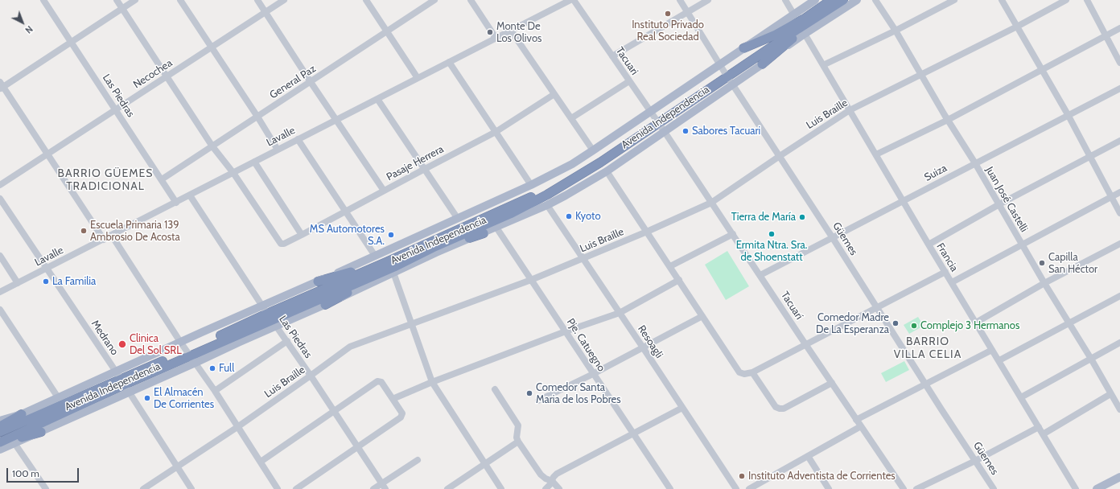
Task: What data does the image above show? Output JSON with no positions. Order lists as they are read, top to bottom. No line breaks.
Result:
{"streets":{"highway":["Avenida Independencia"],"street":["Tacuari","Necochea","General Paz","Las Piedras","Luis Braille","Lavalle","Pasaje Herrera","Suiza","Juan José Castelli","Güemes","Francia","Tacuarí","Medrano","Resoagli","Pje. Catuegno"]},"crossings":[["Tacuari","Avenida Independencia"],["Tacuari","Tacuarí"],["Necochea","Las Piedras"],["General Paz","Las Piedras"],["Las Piedras","Luis Braille"],["Las Piedras","Avenida Independencia"],["Las Piedras","Lavalle"],["Luis Braille","Juan José Castelli"],["Luis Braille","Güemes"],["Luis Braille","Francia"],["Luis Braille","Tacuarí"],["Luis Braille","Medrano"],["Luis Braille","Resoagli"],["Luis Braille","Pje. Catuegno"],["Avenida Independencia","Güemes"],["Avenida Independencia","Francia"],["Avenida Independencia","Tacuarí"],["Avenida Independencia","Medrano"],["Avenida Independencia","Resoagli"],["Avenida Independencia","Pje. Catuegno"],["Lavalle","Pasaje Herrera"],["Lavalle","Medrano"],["Suiza","Juan José Castelli"],["Suiza","Güemes"],["Suiza","Francia"],["Suiza","Tacuarí"]],"districts":["BARRIO GÜEMES TRADICIONAL","BARRIO VILLA CELIA"],"places":["Instituto Privado Real Sociedad","Monte De Los Olivos","Sabores Tacuari","Kyoto","Tierra de María","Escuela Primaria 139 Ambrosio De Acosta","Ermita Ntra. Sra. de Shoenstatt","MS Automotores S.A.","Capilla San Héctor","La Familia","Comedor Madre De La Esperanza","Complejo 3 Hermanos","Clinica Del Sol SRL","Full","Comedor Santa Maria de los Pobres","El Almacén De Corrientes","Instituto Adventista de Corrientes"],"scale_bar":"100 m","north":"bottom right"}
